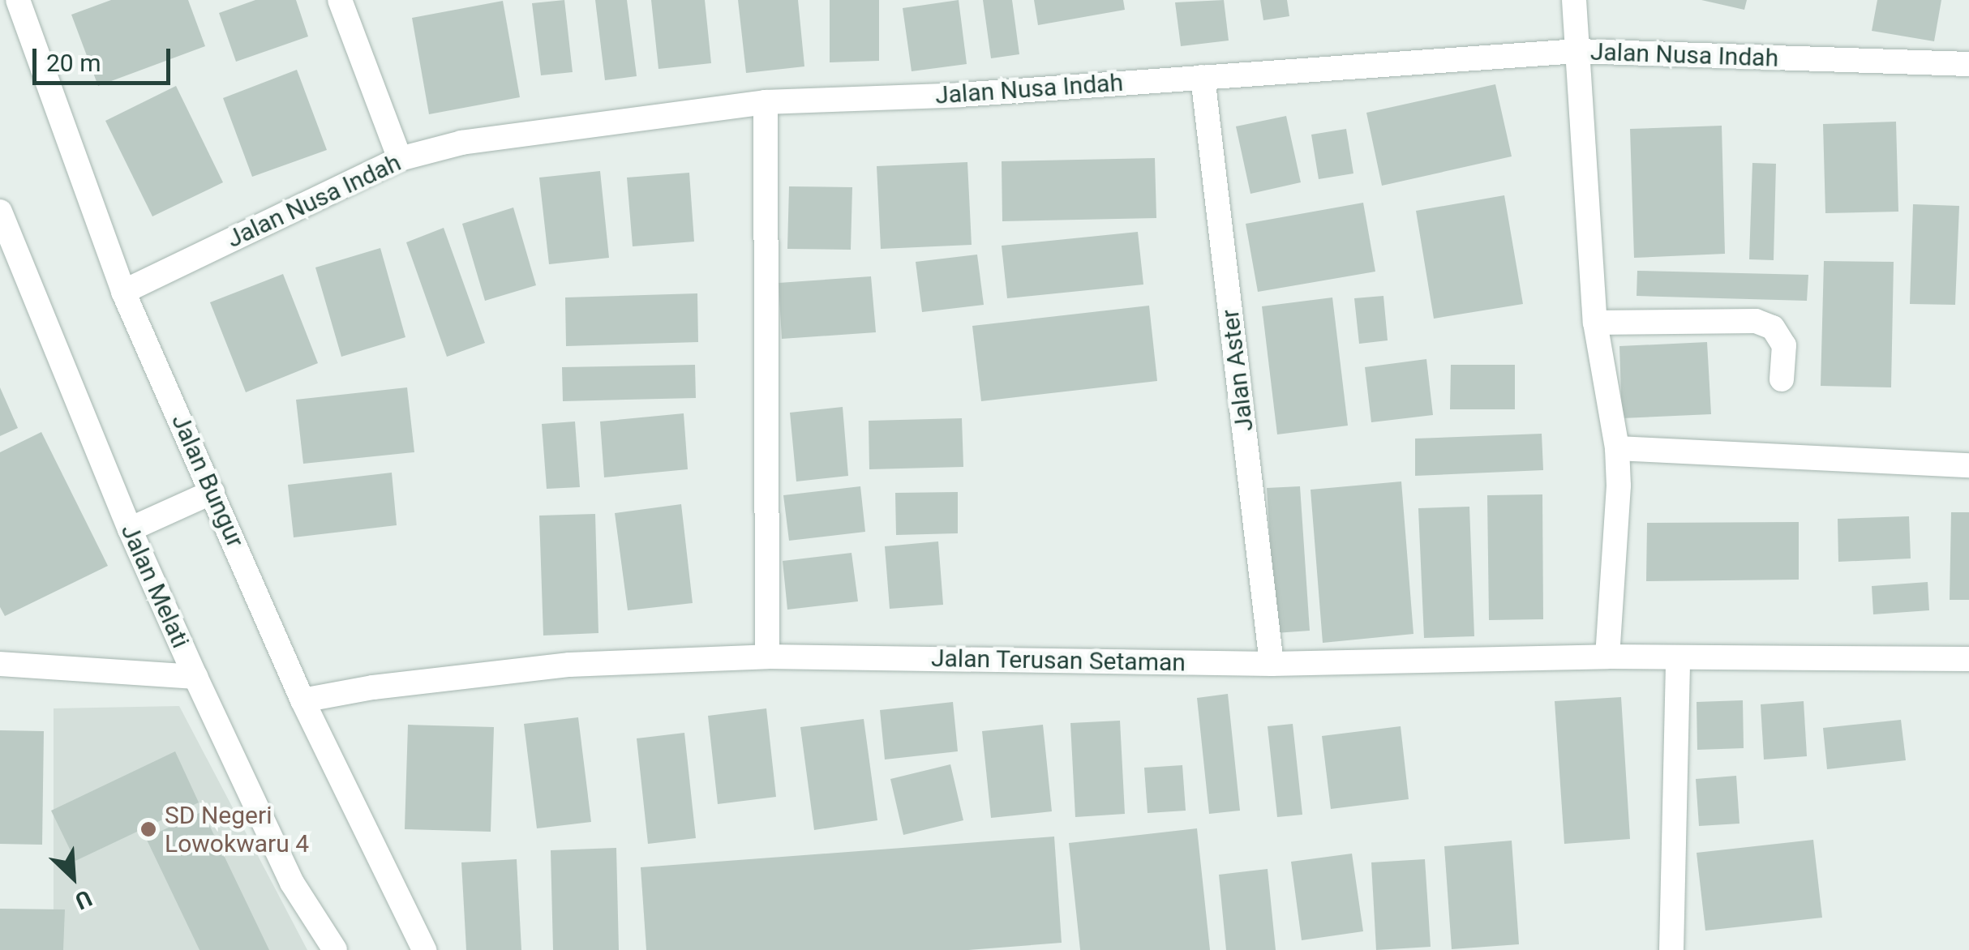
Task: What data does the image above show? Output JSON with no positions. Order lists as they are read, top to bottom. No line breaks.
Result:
{"streets":{"street":["Jalan Nusa Indah","Jalan Aster","Jalan Bungur","Jalan Melati","Jalan Terusan Setaman"]},"crossings":[["Jalan Nusa Indah","Jalan Aster"],["Jalan Nusa Indah","Jalan Bungur"],["Jalan Aster","Jalan Terusan Setaman"],["Jalan Bungur","Jalan Terusan Setaman"]],"places":["SD Negeri Lowokwaru 4"],"scale_bar":"20 m","north":"bottom right"}
